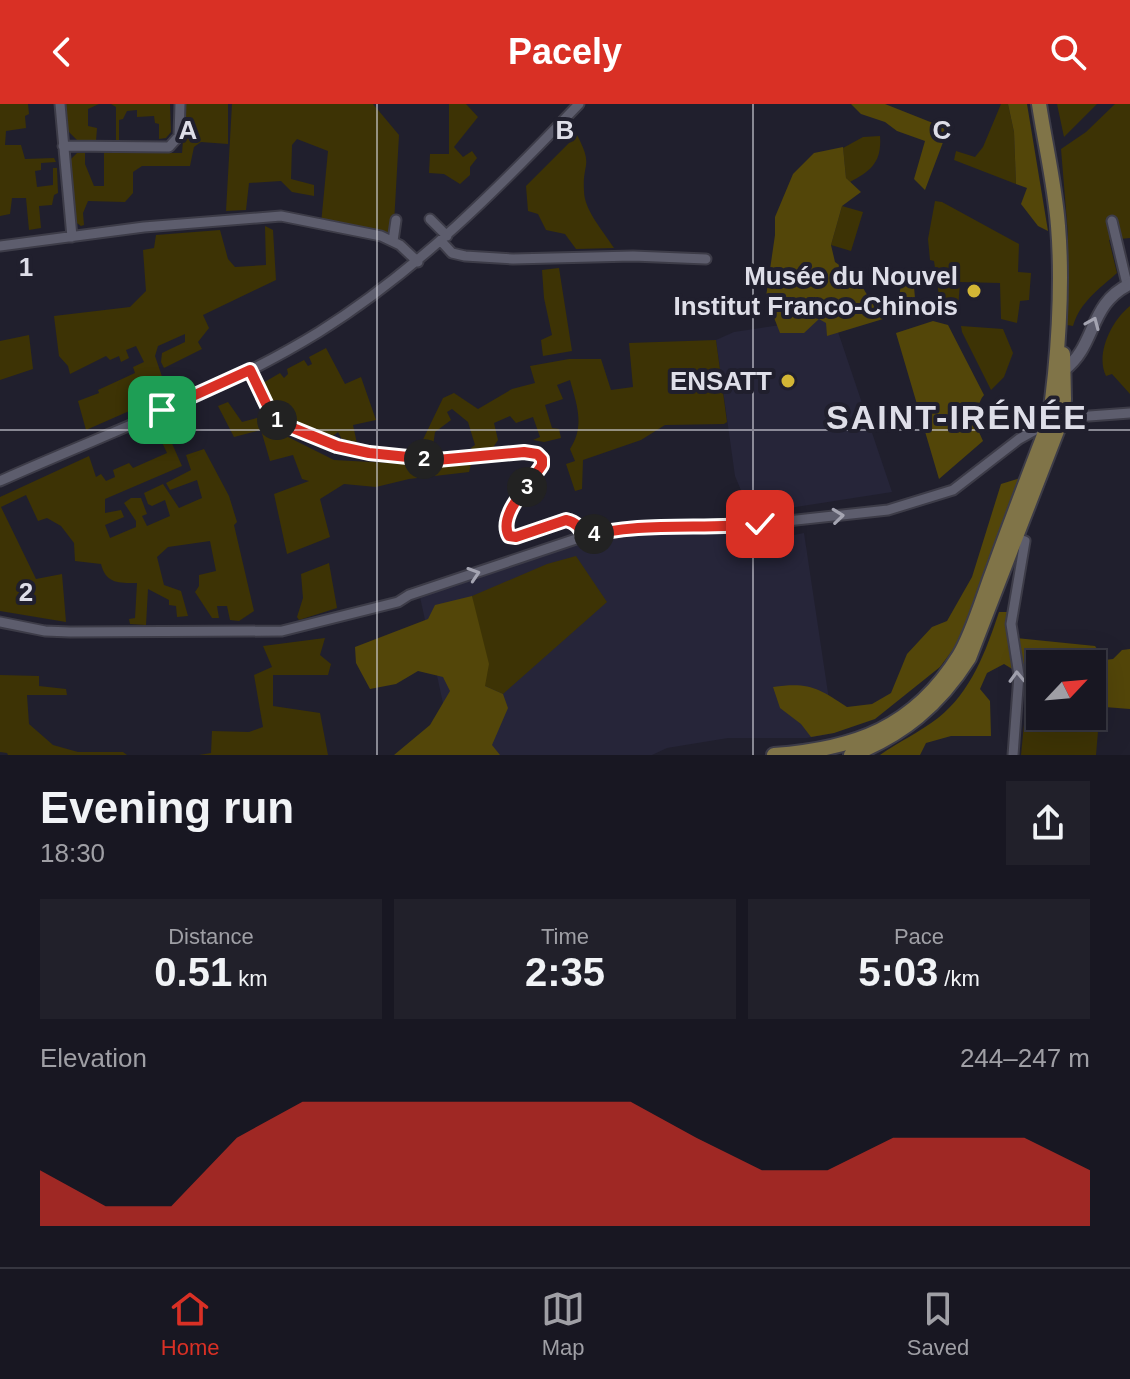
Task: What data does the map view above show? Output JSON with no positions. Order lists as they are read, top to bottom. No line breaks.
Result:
{"districts":["SAINT-IRÉNÉE"],"places":["Musée du Nouvel Institut Franco-Chinois","ENSATT"],"north":"top right","page":{"header":"Pacely","pins":["1","2","3","4"],"heading":["Evening run","18:30"],"stats":[["Distance","0.51 km"],["Time","2:35"],["Pace","5:03 /km"]],"chart":["Elevation","244–247 m"],"tabs":["Home","Map","Saved"]},"grid":{"columns":["A","B","C"],"rows":["1","2"]}}
